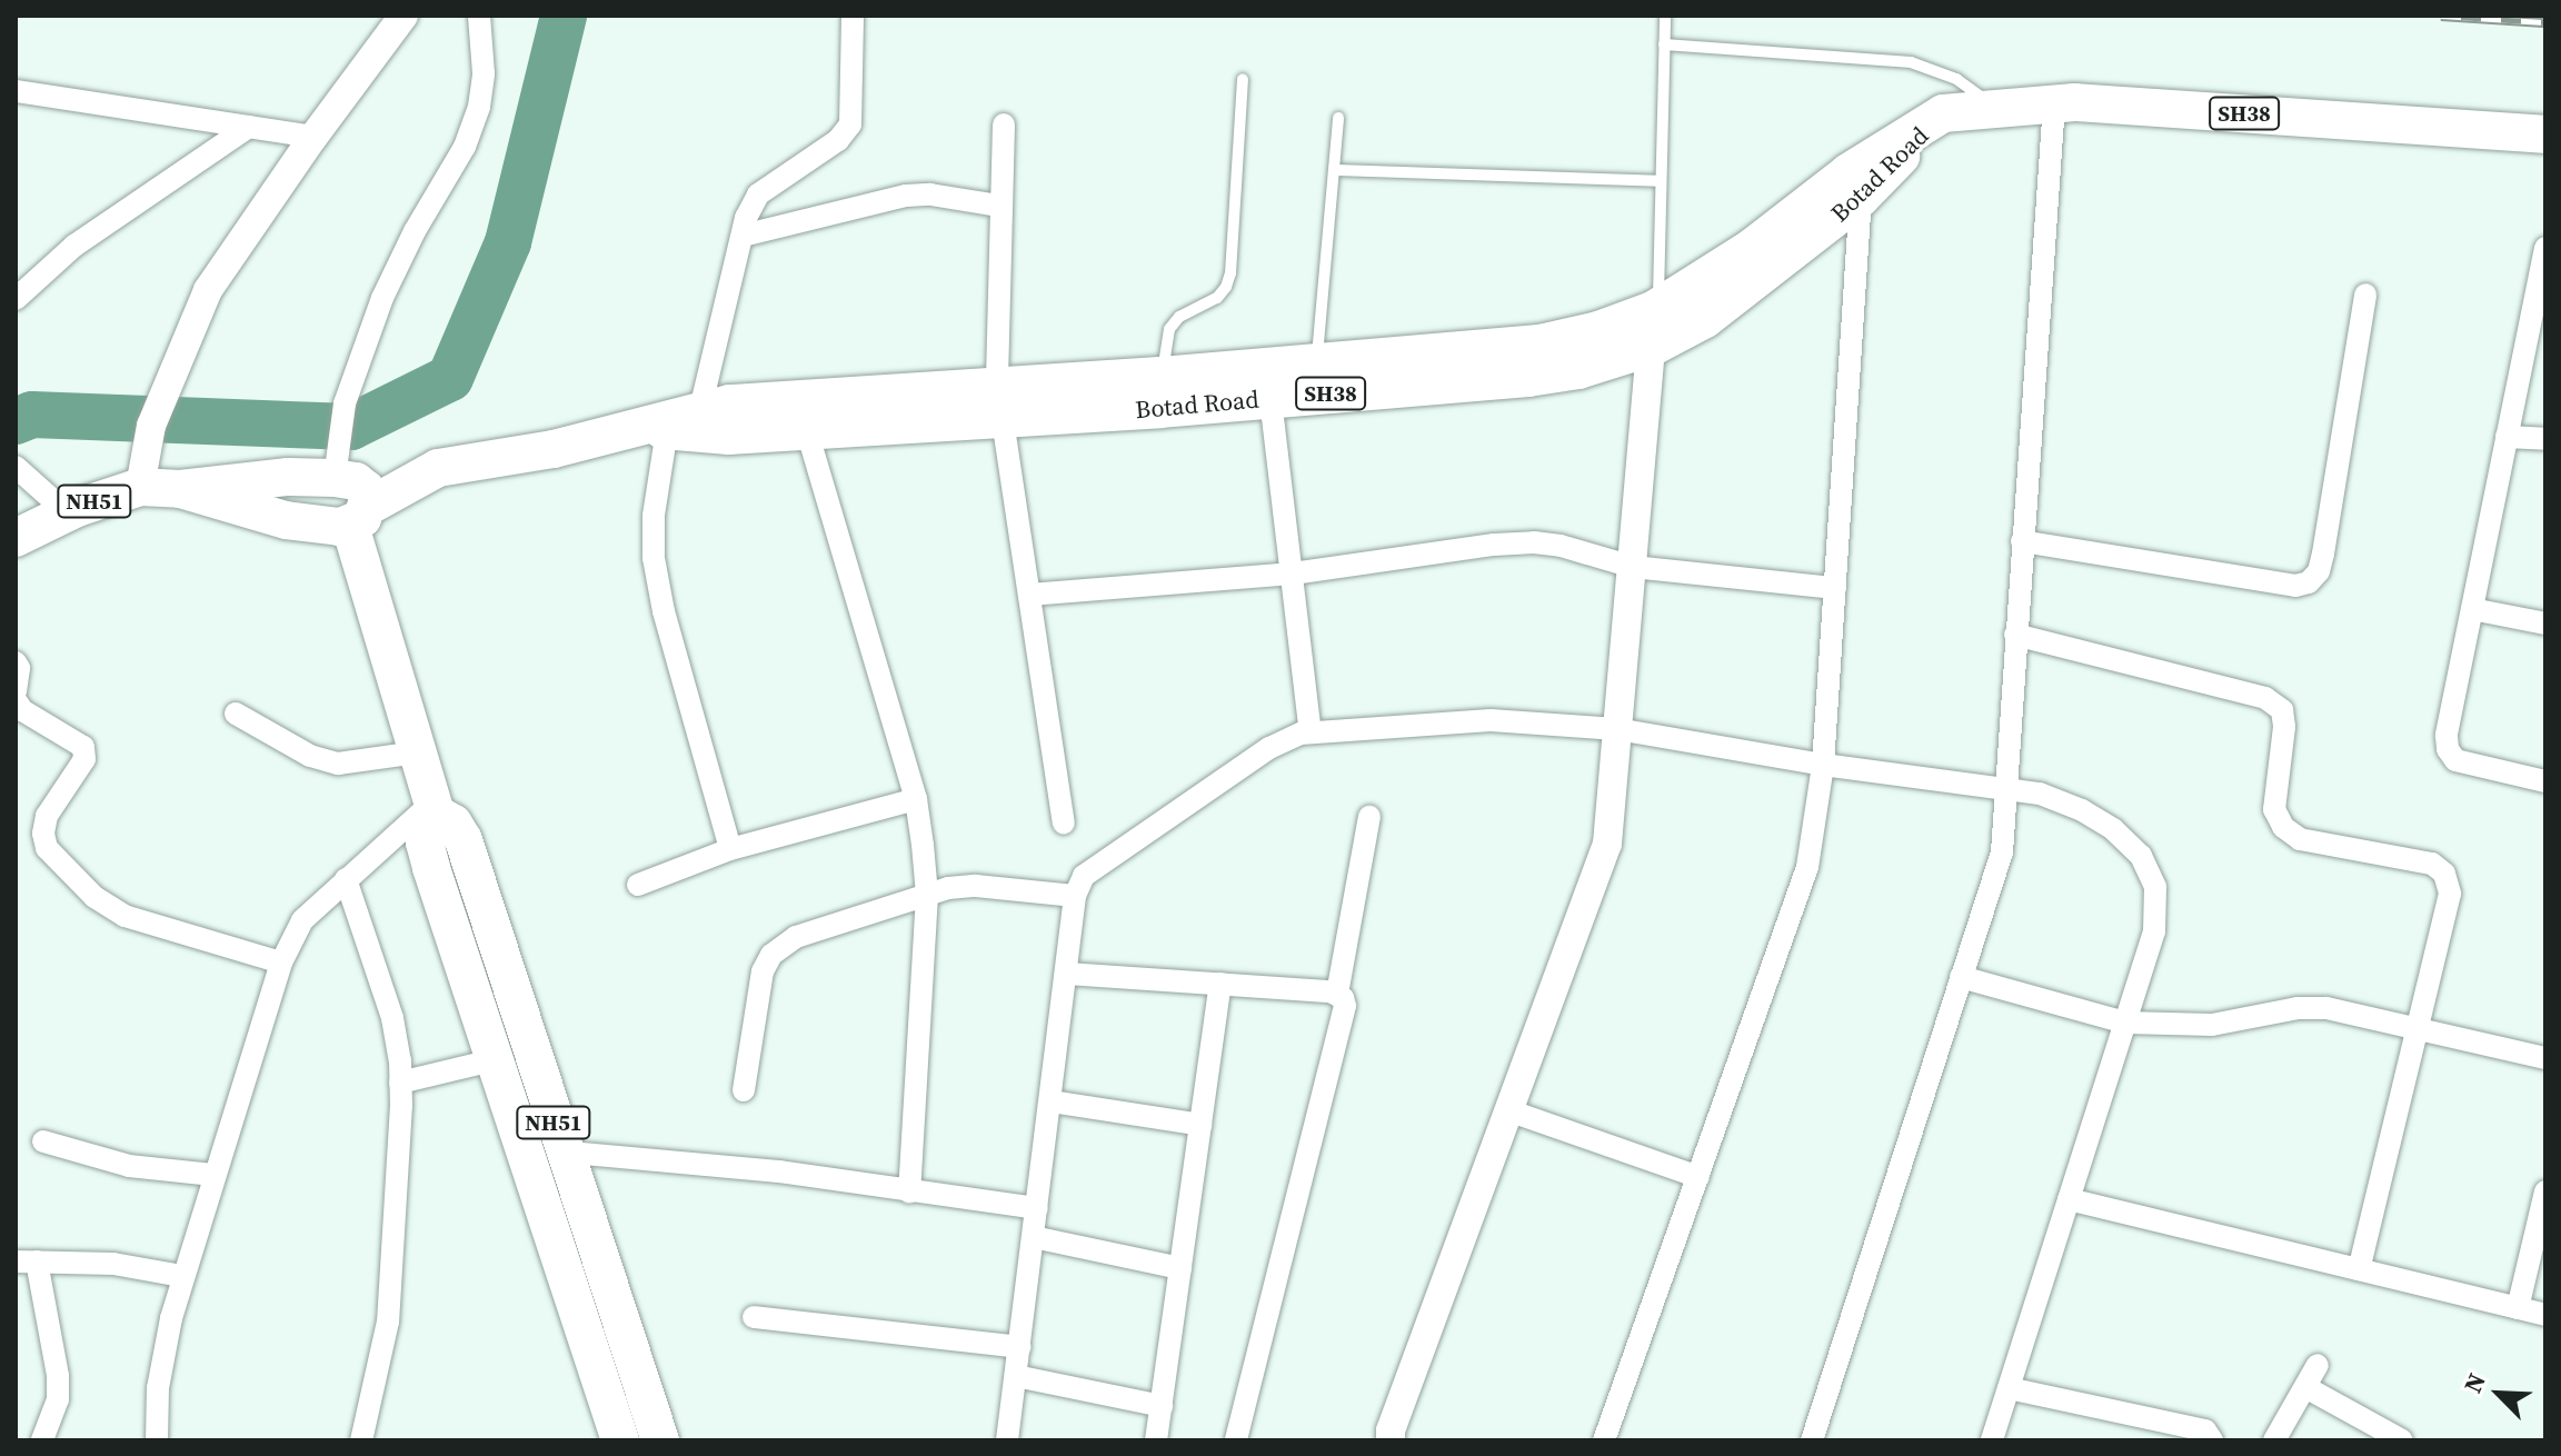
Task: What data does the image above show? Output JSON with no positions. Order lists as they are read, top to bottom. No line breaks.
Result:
{"streets":{"main road":["SH38","Botad Road","NH51"]},"crossings":[["Botad Road","NH51"]],"north":"top left"}
